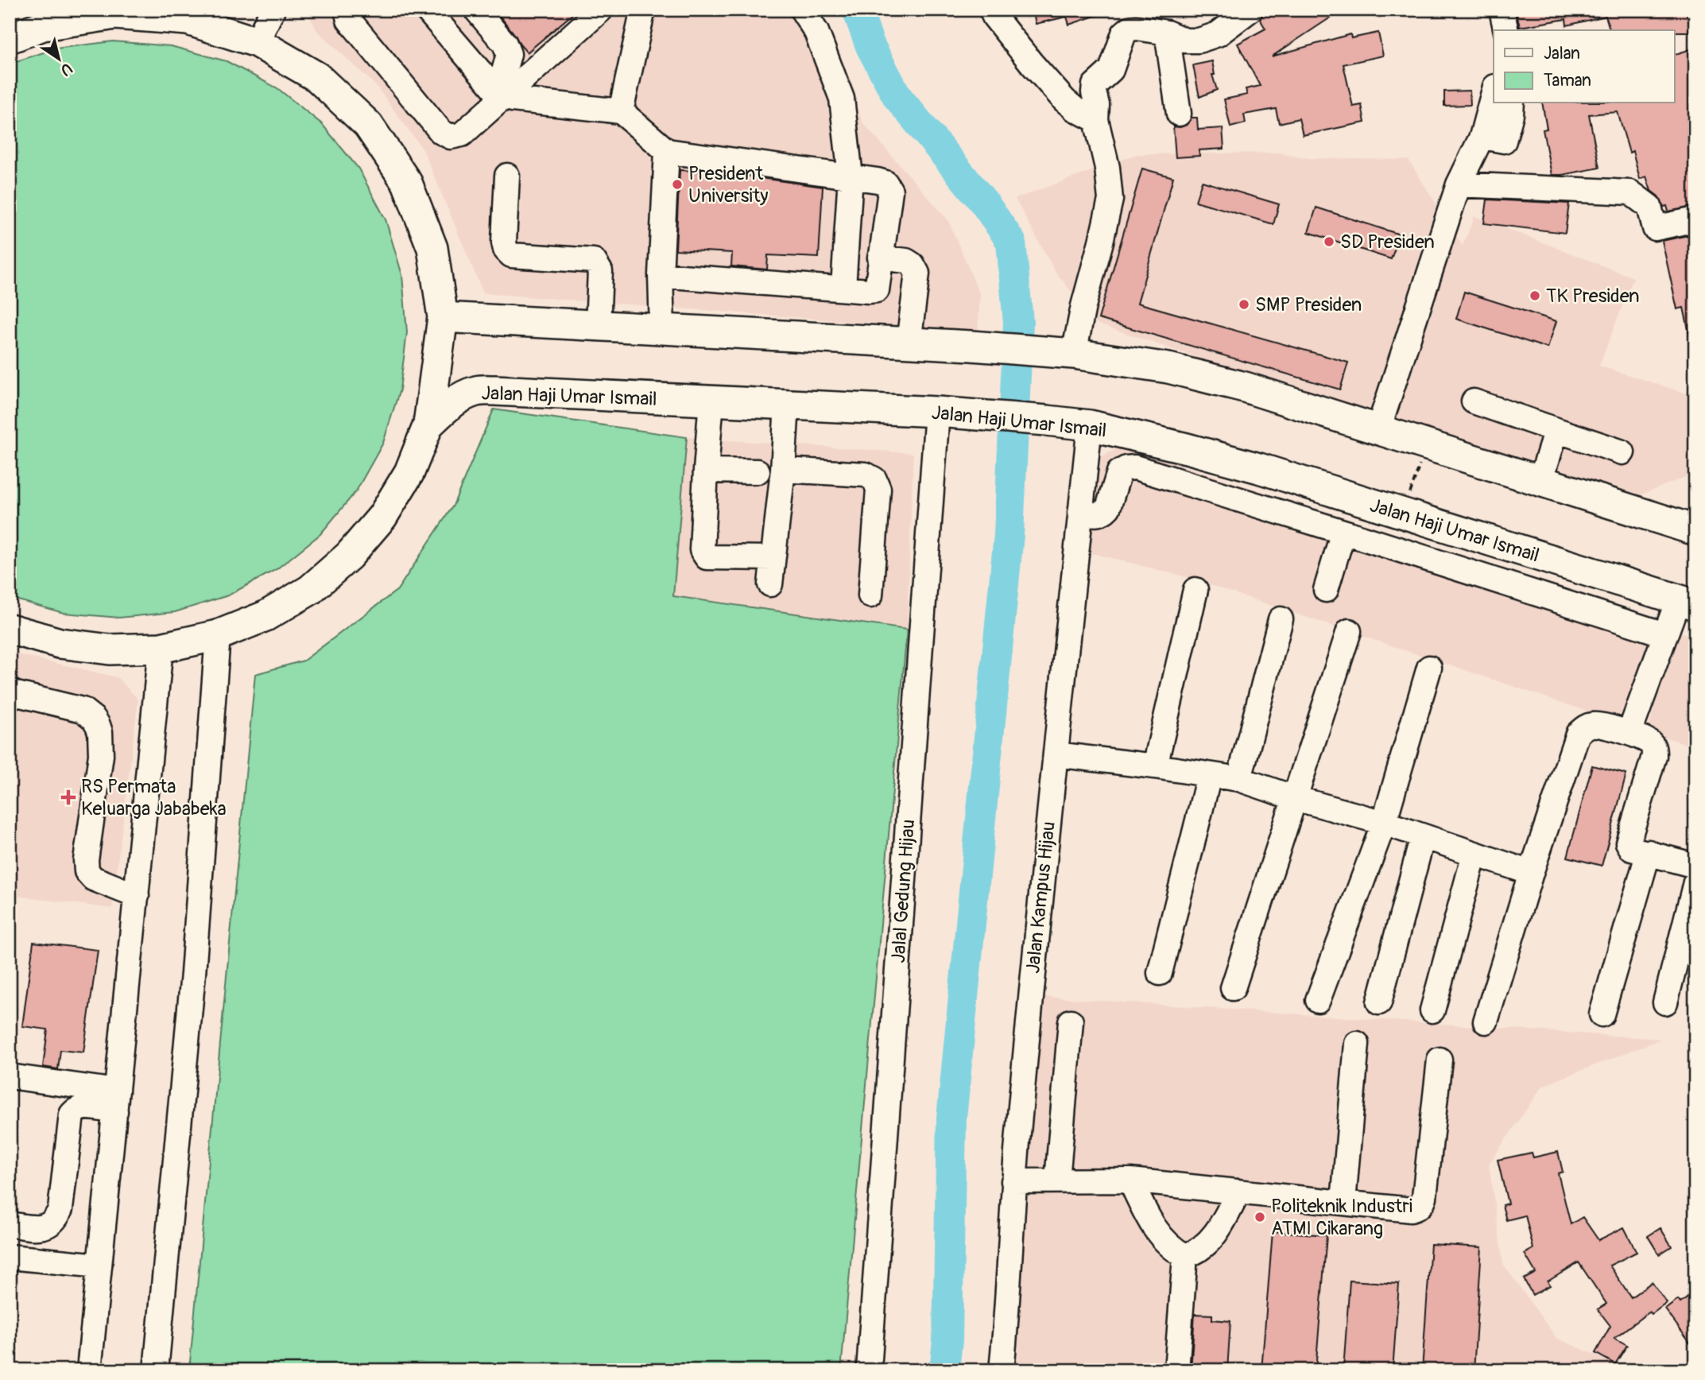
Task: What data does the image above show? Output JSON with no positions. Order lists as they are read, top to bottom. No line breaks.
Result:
{"streets":{"main road":["Jalan Haji Umar Ismail"],"street":["Jalal Gedung Hijau","Jalan Kampus Hijau"]},"crossings":[["Jalan Haji Umar Ismail","Jalal Gedung Hijau"],["Jalan Haji Umar Ismail","Jalan Kampus Hijau"]],"places":{"other":["President University","SD Presiden","TK Presiden","SMP Presiden","Politeknik Industri ATMI Cikarang"],"health":["RS Permata Keluarga Jababeka"]},"legend":["Jalan","Taman"],"north":"bottom right"}
